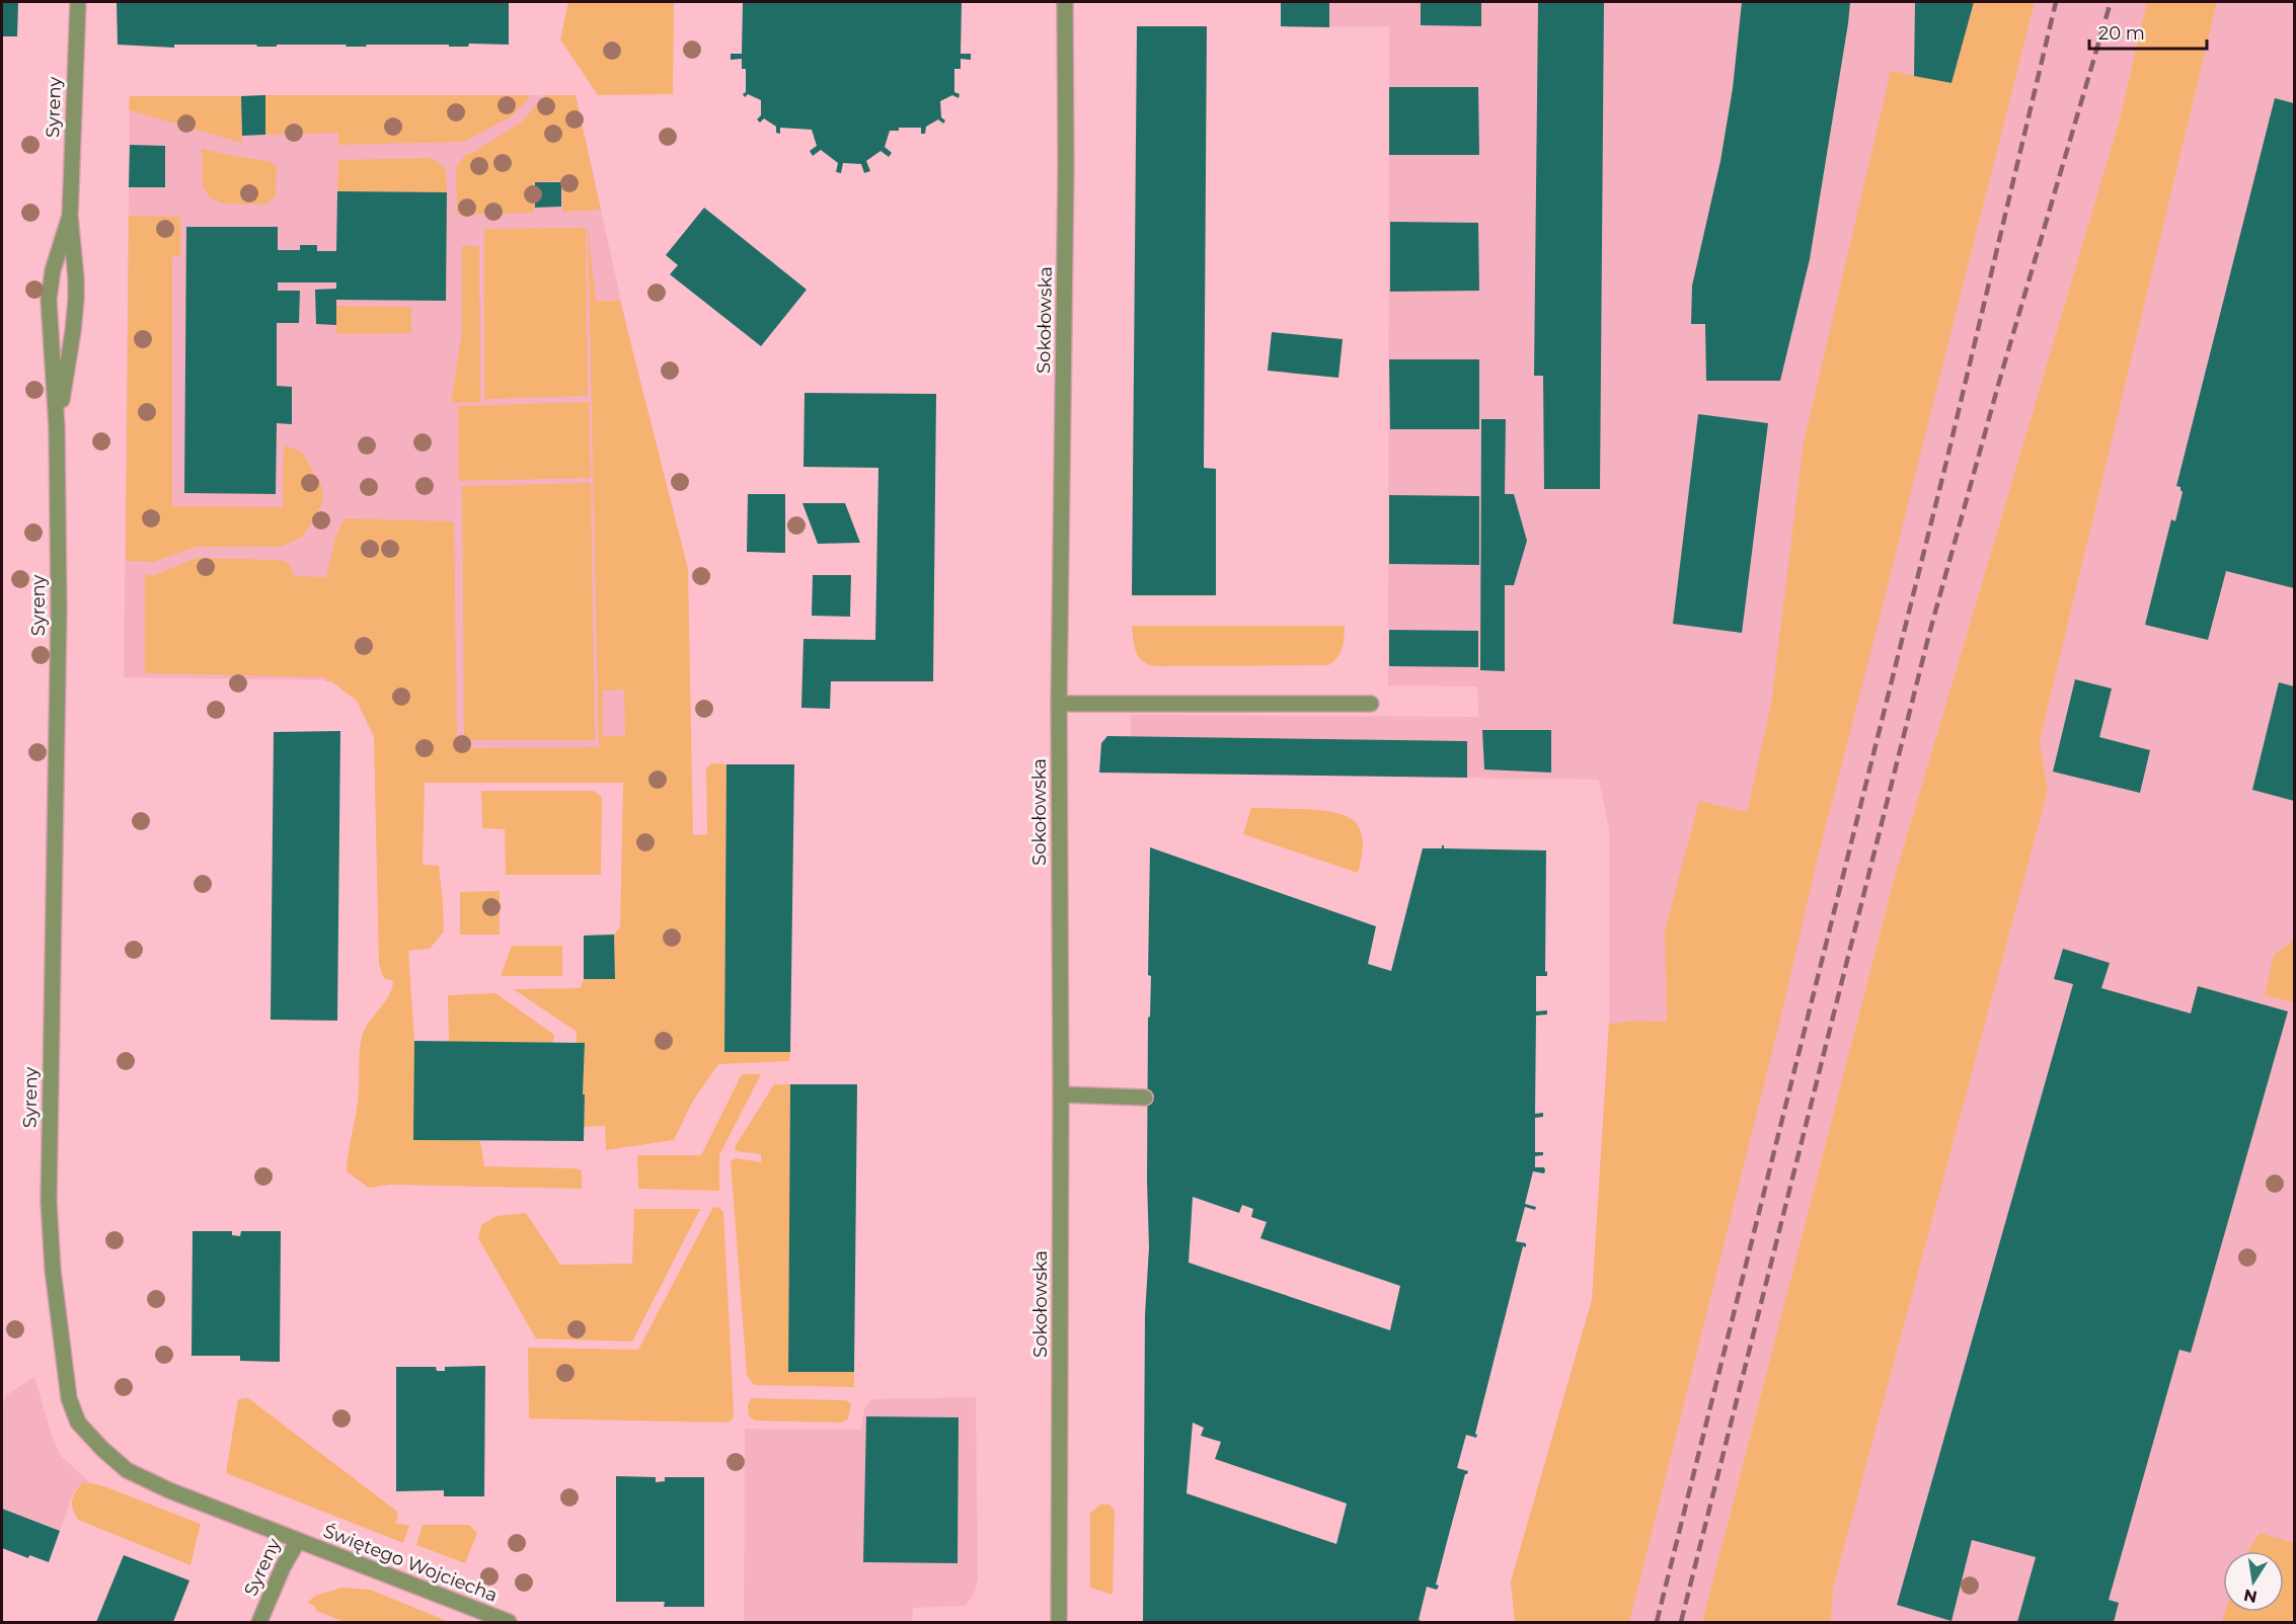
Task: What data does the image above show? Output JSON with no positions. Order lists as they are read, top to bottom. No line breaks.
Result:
{"streets":{"street":["Syreny","Sokołowska","Świętego Wojciecha"]},"crossings":[["Syreny","Świętego Wojciecha"]],"scale_bar":"20 m","north":"bottom"}
